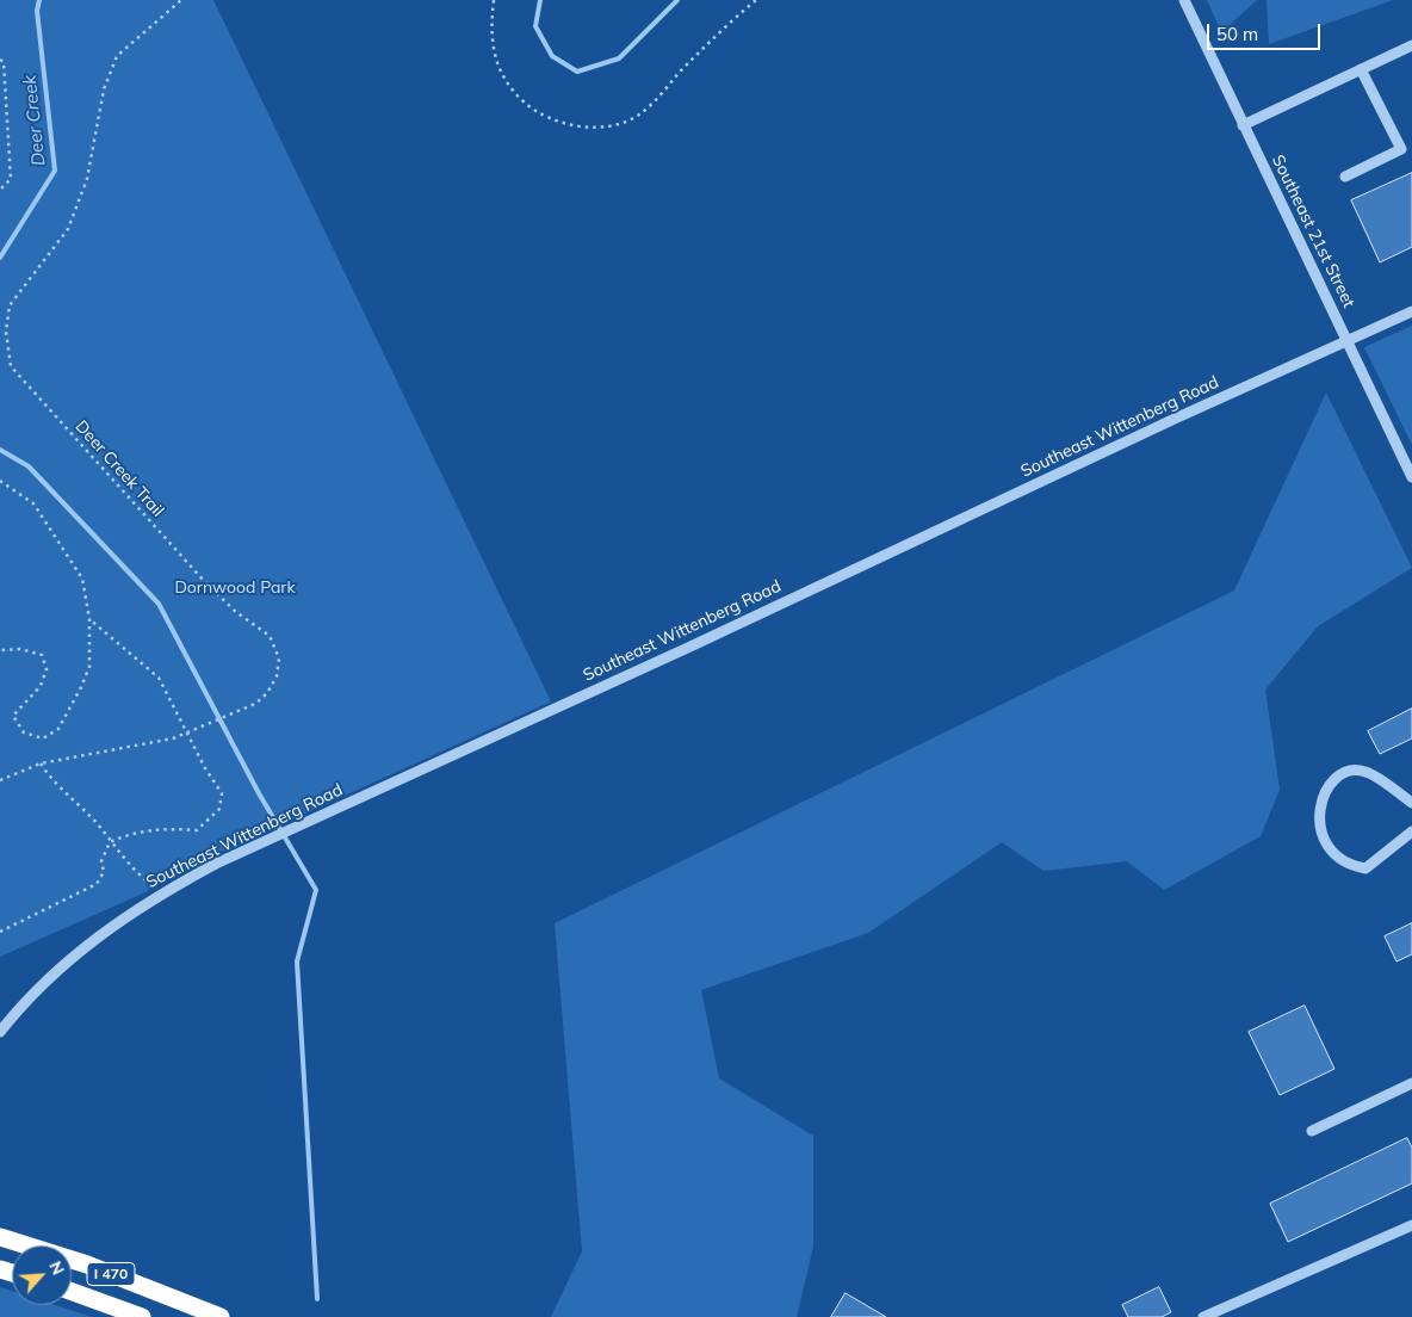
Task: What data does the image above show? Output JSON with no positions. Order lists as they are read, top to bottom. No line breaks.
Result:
{"streets":{"highway":["I 470"],"street":["Southeast 21st Street","Southeast Wittenberg Road"],"path":["Deer Creek Trail"]},"crossings":[["Southeast 21st Street","Southeast Wittenberg Road"]],"water":["Deer Creek"],"parks":["Dornwood Park"],"scale_bar":"50 m","north":"top right"}
